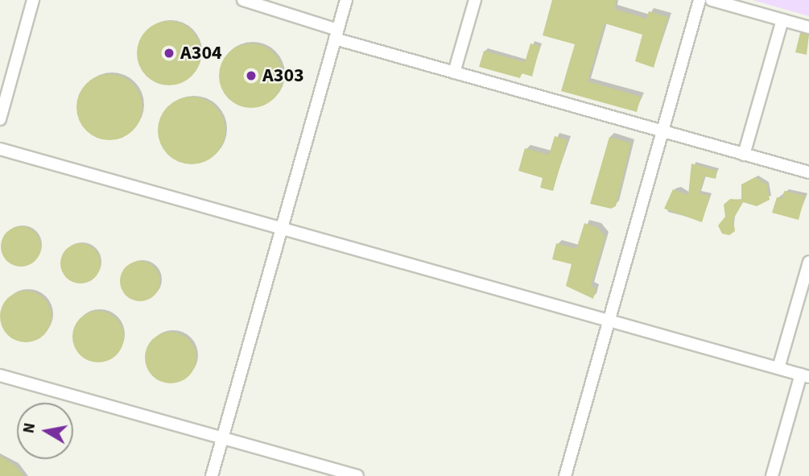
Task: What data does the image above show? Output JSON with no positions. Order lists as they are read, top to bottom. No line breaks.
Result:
{"places":["A304","A303"],"north":"left"}
